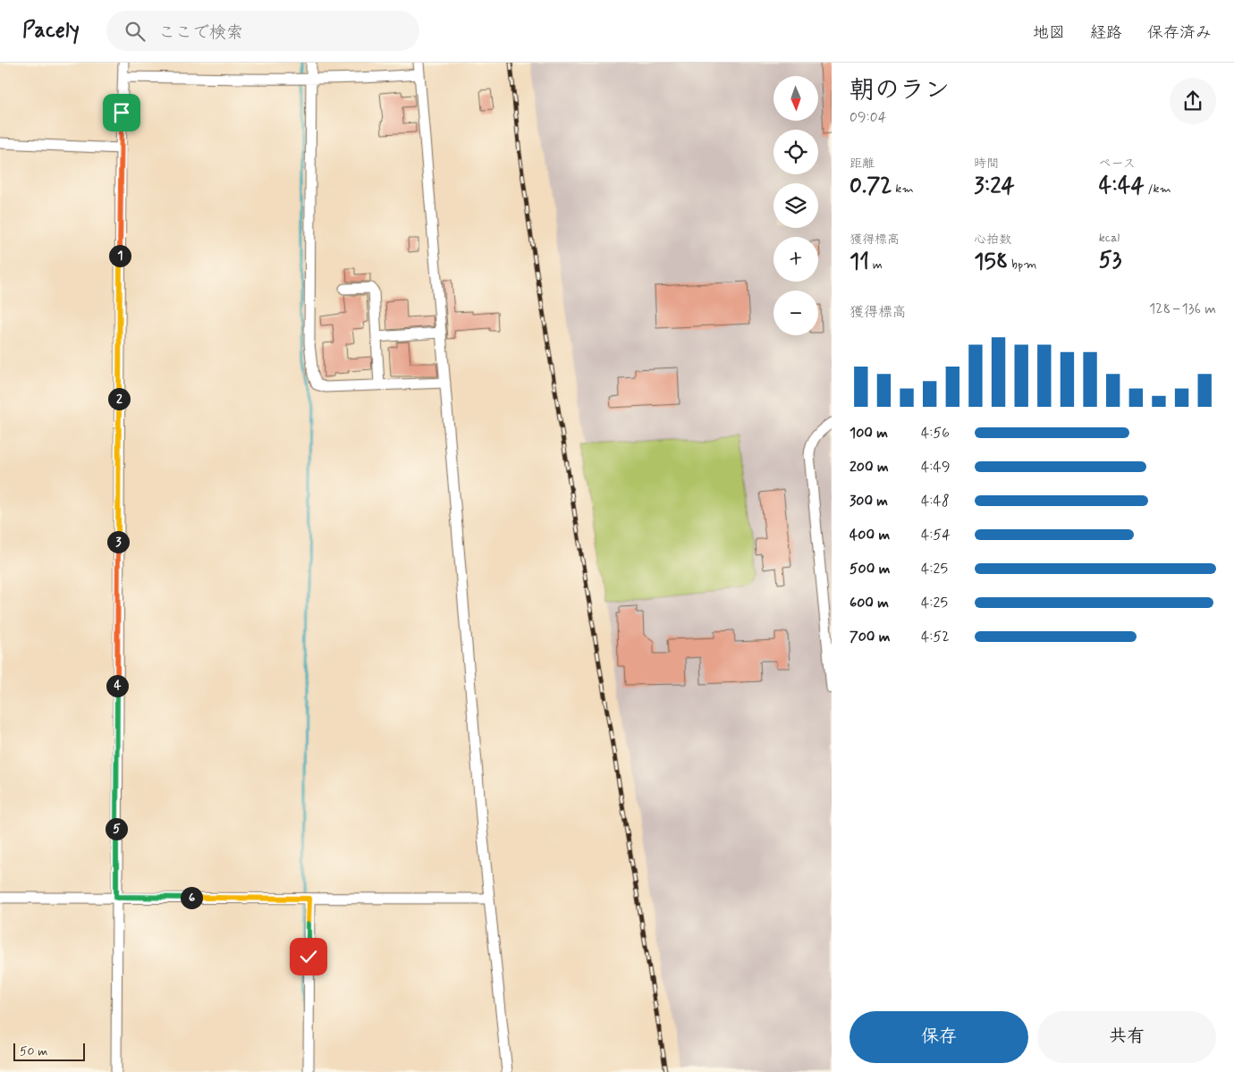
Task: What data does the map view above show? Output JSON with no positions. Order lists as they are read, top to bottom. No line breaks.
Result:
{"scale_bar":"50 m","north":"bottom","page":{"header":"Pacely","search":"ここで検索","nav":["地図","経路","保存済み"],"heading":["朝のラン","09:04"],"map_buttons":["+","−"],"stats":[["距離","0.72 km"],["時間","3:24"],["ペース","4:44 /km"],["獲得標高","11 m"],["心拍数","158 bpm"],["kcal","53"]],"pins":["1","2","3","4","5","6"],"chart":["獲得標高","128–136 m"],"list":[{"name":"100 m","note":"4:56"},{"name":"200 m","note":"4:49"},{"name":"300 m","note":"4:48"},{"name":"400 m","note":"4:54"},{"name":"500 m","note":"4:25"},{"name":"600 m","note":"4:25"},{"name":"700 m","note":"4:52"}],"buttons":["保存","共有"],"scale":"50 m"}}
